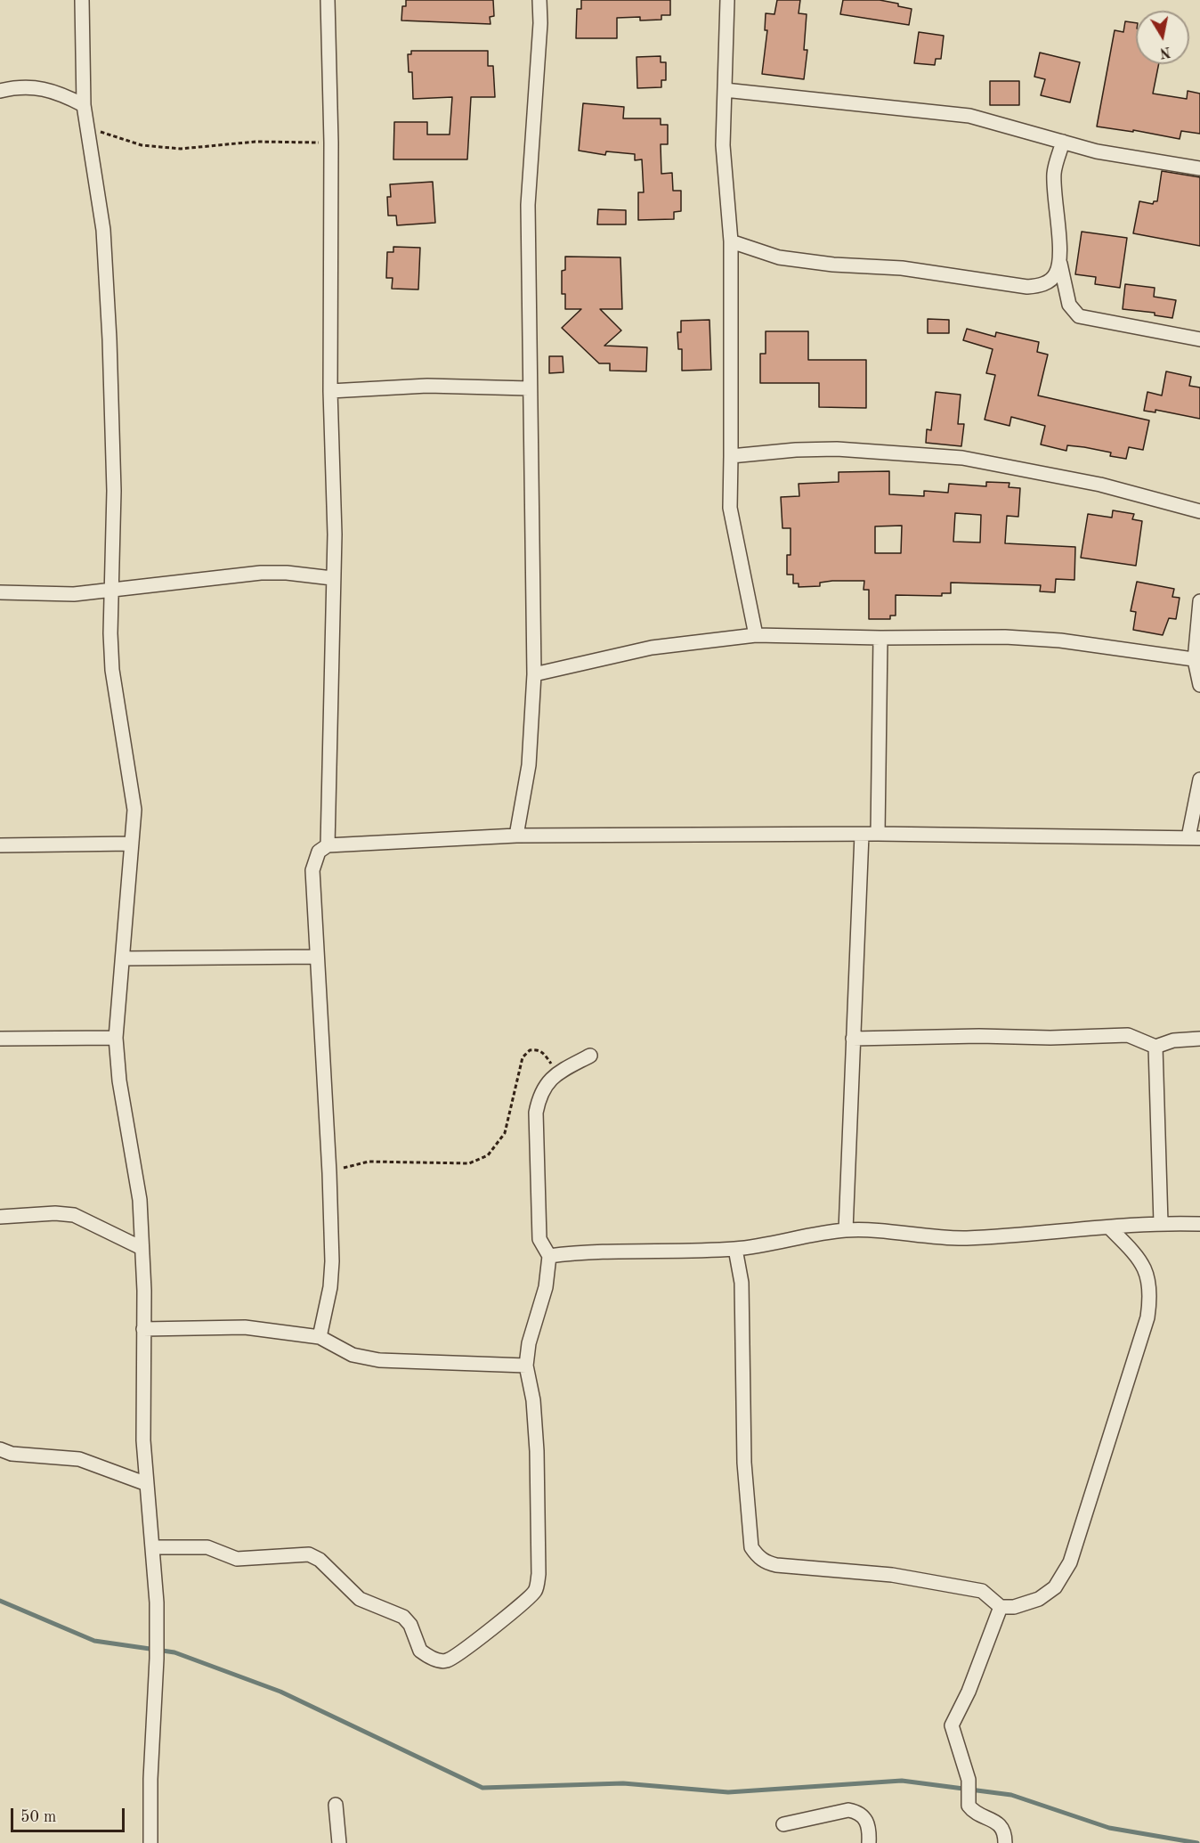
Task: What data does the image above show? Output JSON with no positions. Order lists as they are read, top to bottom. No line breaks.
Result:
{"scale_bar":"50 m","north":"bottom"}
